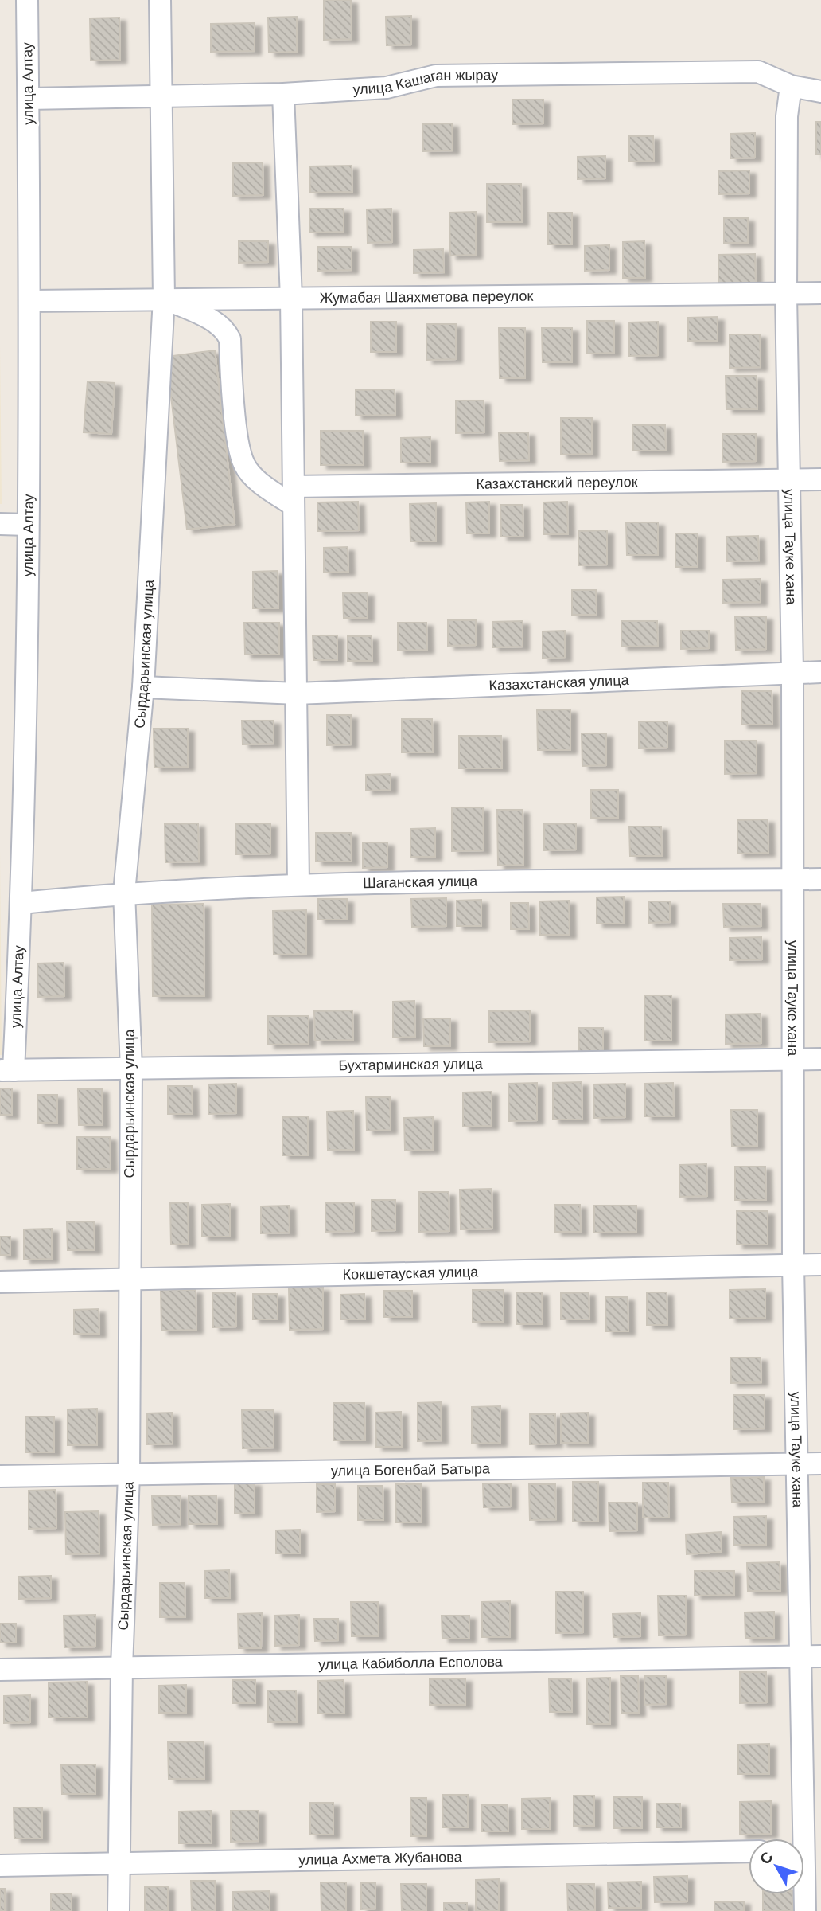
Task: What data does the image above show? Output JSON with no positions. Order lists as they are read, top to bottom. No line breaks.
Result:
{"streets":{"street":["улица Кашаган жырау","улица Алтау","Жумабая Шаяхметова переулок","Казахстанский переулок","улица Тауке хана","Сырдарьинская улица","Казахстанская улица","Шаганская улица","Бухтарминская улица","Кокшетауская улица","улица Богенбай Батыра","улица Кабиболла Есполова","улица Ахмета Жубанова"]},"crossings":[["улица Кашаган жырау","улица Алтау"],["улица Кашаган жырау","улица Тауке хана"],["улица Алтау","Жумабая Шаяхметова переулок"],["улица Алтау","Шаганская улица"],["улица Алтау","Бухтарминская улица"],["Жумабая Шаяхметова переулок","улица Тауке хана"],["Жумабая Шаяхметова переулок","Сырдарьинская улица"],["Казахстанский переулок","улица Тауке хана"],["улица Тауке хана","Казахстанская улица"],["улица Тауке хана","Шаганская улица"],["улица Тауке хана","Бухтарминская улица"],["улица Тауке хана","Кокшетауская улица"],["улица Тауке хана","улица Богенбай Батыра"],["улица Тауке хана","улица Кабиболла Есполова"],["Сырдарьинская улица","Казахстанская улица"],["Сырдарьинская улица","Шаганская улица"],["Сырдарьинская улица","Бухтарминская улица"],["Сырдарьинская улица","Кокшетауская улица"],["Сырдарьинская улица","улица Богенбай Батыра"],["Сырдарьинская улица","улица Кабиболла Есполова"],["Сырдарьинская улица","улица Ахмета Жубанова"]],"north":"top left"}
